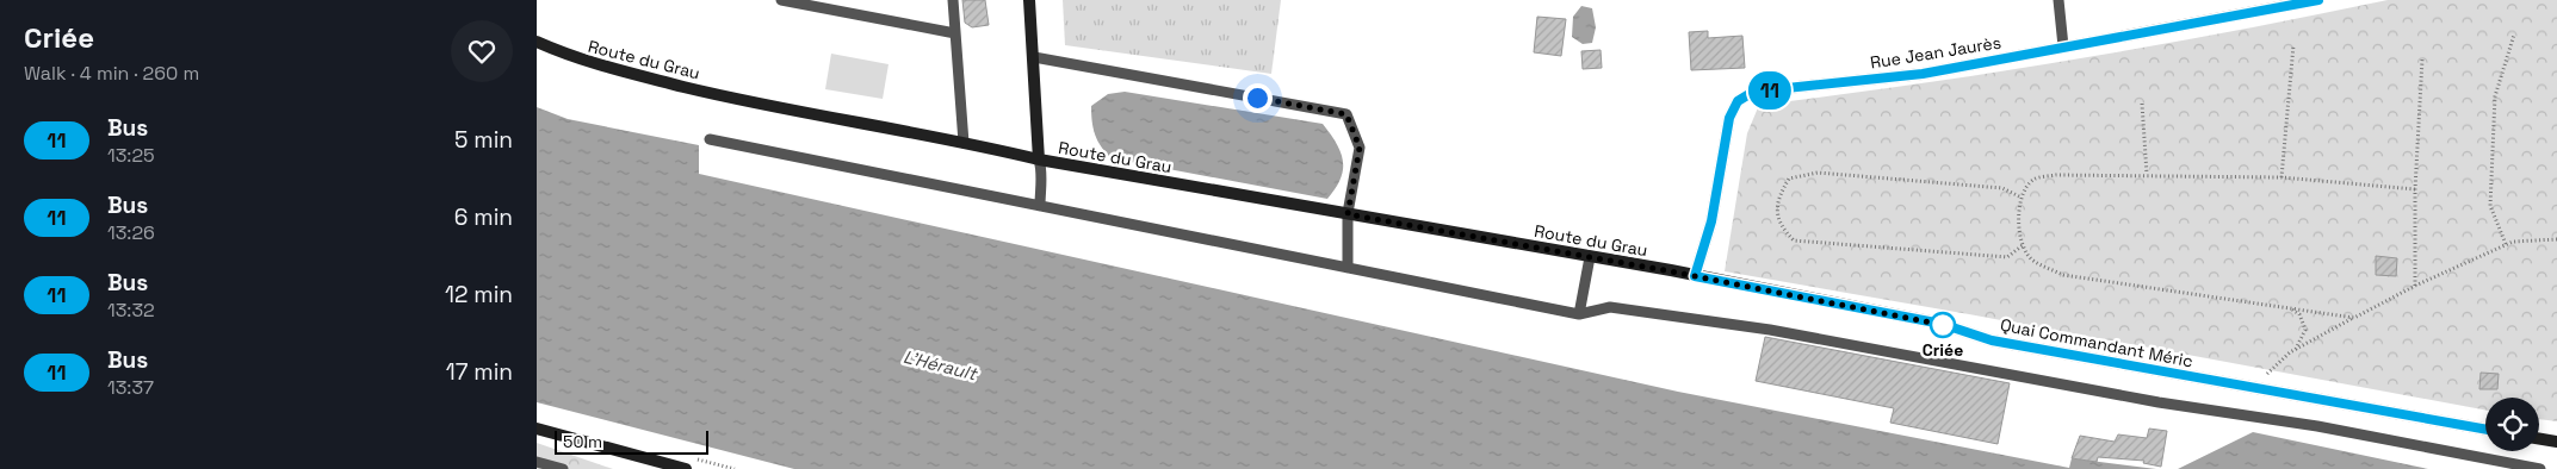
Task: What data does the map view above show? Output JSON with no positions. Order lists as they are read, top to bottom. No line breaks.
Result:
{"streets":{"street":["Rue Jean Jaurès","Route du Grau","Quai Commandant Méric"]},"crossings":[["Rue Jean Jaurès","Route du Grau"],["Rue Jean Jaurès","Quai Commandant Méric"],["Route du Grau","Quai Commandant Méric"]],"water":["L'Hérault"],"places":["Criée"],"lines":["bus line 11"],"scale_bar":"50 m","page":{"heading":["Criée","Walk · 4 min · 260 m"],"on_map":"11","list":[{"mark":"11","name":"Bus","note":"13:25","value":"5 min"},{"mark":"11","name":"Bus","note":"13:26","value":"6 min"},{"mark":"11","name":"Bus","note":"13:32","value":"12 min"},{"mark":"11","name":"Bus","note":"13:37","value":"17 min"}],"scale":"50 m"}}
